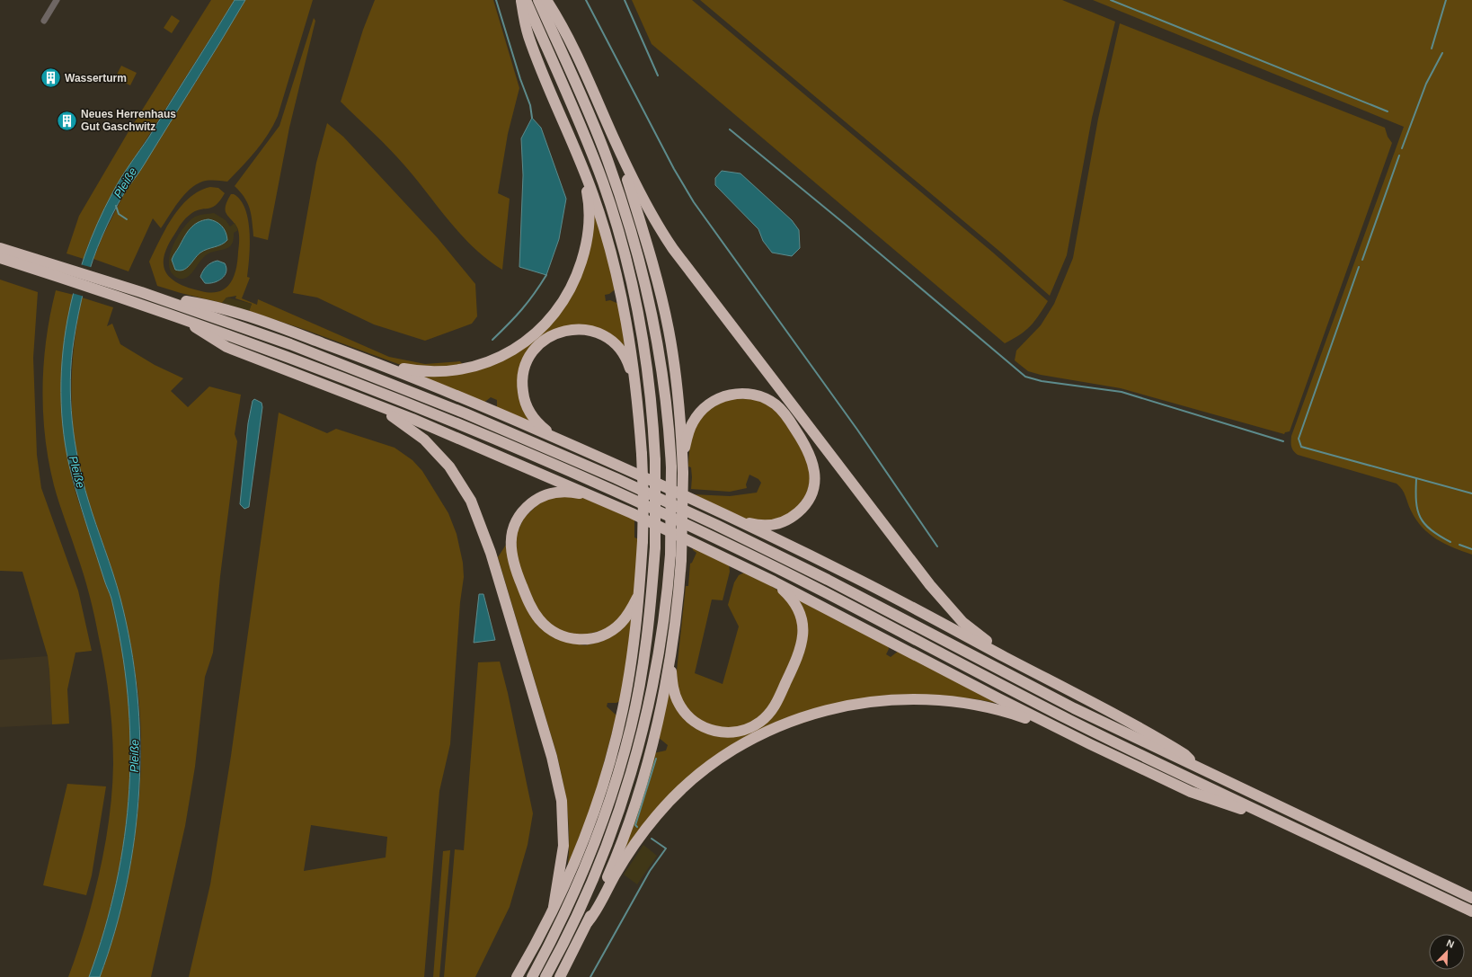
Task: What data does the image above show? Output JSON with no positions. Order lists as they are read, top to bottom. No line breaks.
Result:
{"water":["Pleiße"],"places":{"building":["Wasserturm","Neues Herrenhaus Gut Gaschwitz"]},"north":"top right"}
